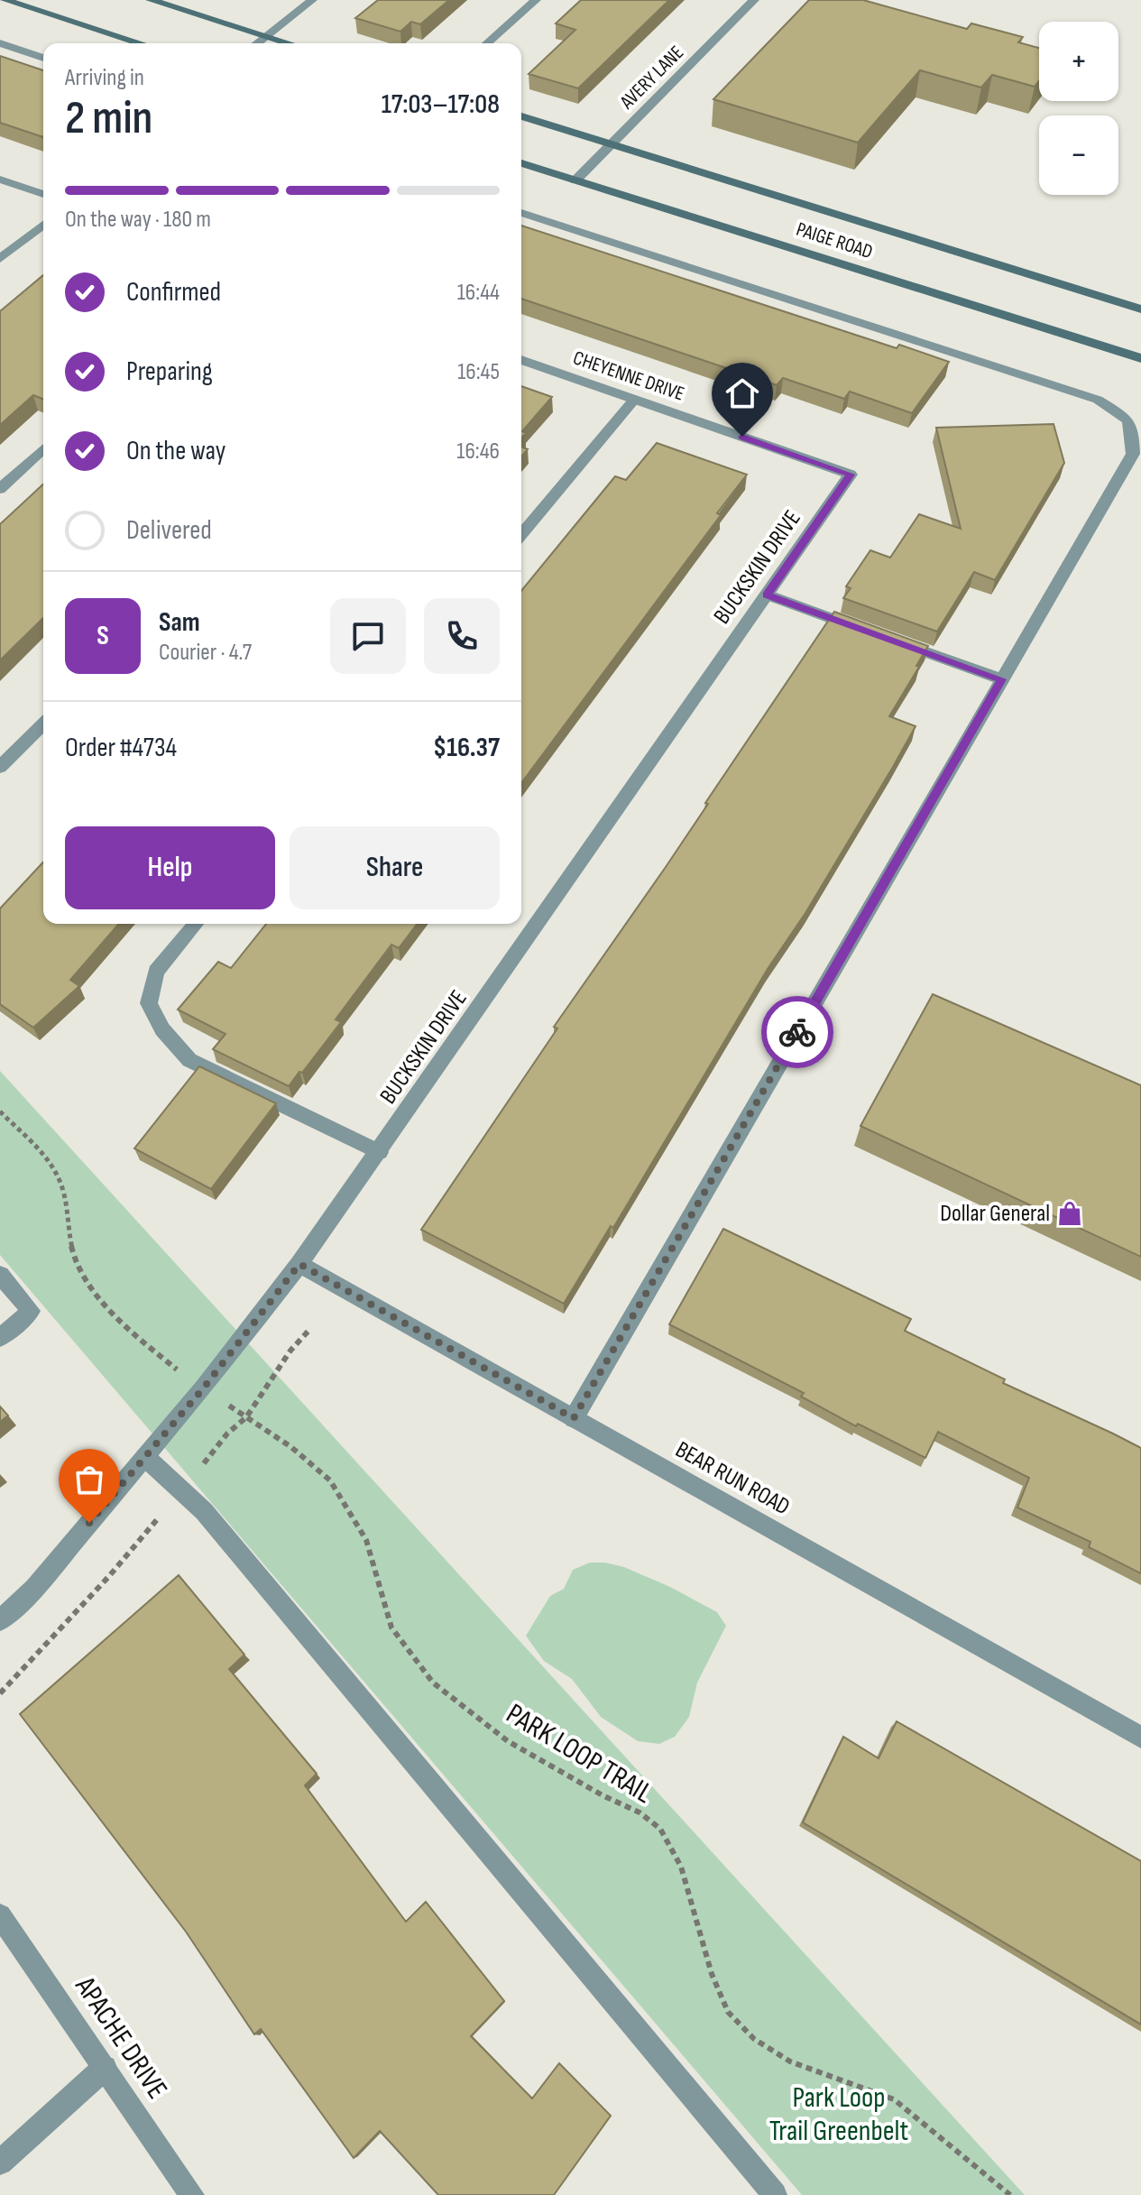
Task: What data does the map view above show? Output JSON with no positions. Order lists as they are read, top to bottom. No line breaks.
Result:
{"streets":{"main road":["PAIGE ROAD"],"street":["AVERY LANE","CHEYENNE DRIVE","BUCKSKIN DRIVE","BEAR RUN ROAD","APACHE DRIVE"],"path":["PARK LOOP TRAIL"]},"crossings":[["AVERY LANE","PAIGE ROAD"],["CHEYENNE DRIVE","BUCKSKIN DRIVE"],["BUCKSKIN DRIVE","BEAR RUN ROAD"]],"parks":["Park Loop Trail Greenbelt"],"places":{"shop":["Dollar General"]},"page":{"map_buttons":["+","−"],"heading":["2 min","Arriving in","17:03–17:08"],"panel":["Sam","Courier · 4.7","Order #4734","$16.37"],"bar":"On the way · 180 m","list":[["Confirmed","16:44"],["Preparing","16:45"],["On the way","16:46"],"Delivered"],"round":"S","buttons":["Help","Share"]}}
